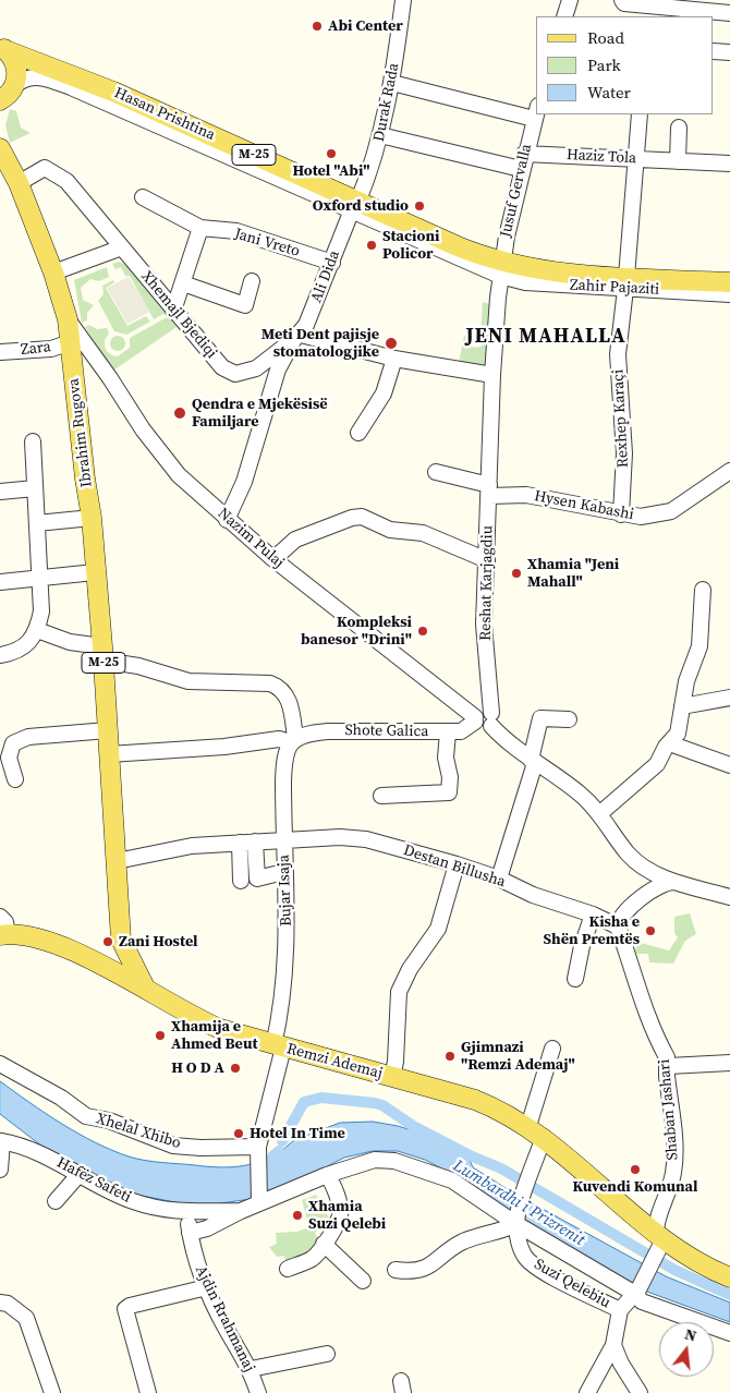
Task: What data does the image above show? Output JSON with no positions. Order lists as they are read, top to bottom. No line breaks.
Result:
{"streets":{"main road":["Hasan Prishtina","M-25","Zahir Pajaziti","Ibrahim Rugova","Remzi Ademaj"],"street":["Durak Rada","Haziz Tola","Jusuf Gervalla","Jani Vreto","Ali Dida","Xhemajl Bjediqi","Zara","Rexhep Karaçi","Hysen Kabashi","Nazim Pulaj","Reshat Karjagdiu","Shote Galica","Destan Billusha","Bujar Isaja","Shaban Jashari","Xhelal Xhibo","Hafëz Safeti","Suzi Qelebiu","Ajdin Rrahmanaj"]},"crossings":[["Durak Rada","Hasan Prishtina"],["Durak Rada","Ali Dida"],["Hasan Prishtina","M-25"],["Hasan Prishtina","Jusuf Gervalla"],["Hasan Prishtina","Ali Dida"],["Hasan Prishtina","Zahir Pajaziti"],["Hasan Prishtina","Reshat Karjagdiu"],["Haziz Tola","Jusuf Gervalla"],["Haziz Tola","Rexhep Karaçi"],["Jusuf Gervalla","Zahir Pajaziti"],["Jusuf Gervalla","Reshat Karjagdiu"],["Jani Vreto","Ali Dida"],["Ali Dida","Xhemajl Bjediqi"],["Ali Dida","Nazim Pulaj"],["Zahir Pajaziti","Rexhep Karaçi"],["Zahir Pajaziti","Reshat Karjagdiu"],["Xhemajl Bjediqi","Ibrahim Rugova"],["Zara","Ibrahim Rugova"],["Rexhep Karaçi","Hysen Kabashi"],["Ibrahim Rugova","Nazim Pulaj"],["Ibrahim Rugova","Shote Galica"],["Ibrahim Rugova","Destan Billusha"],["Ibrahim Rugova","Remzi Ademaj"],["Hysen Kabashi","Reshat Karjagdiu"],["Nazim Pulaj","Shote Galica"],["Shote Galica","Bujar Isaja"],["Destan Billusha","Bujar Isaja"],["Destan Billusha","Shaban Jashari"],["Bujar Isaja","Remzi Ademaj"],["Remzi Ademaj","Shaban Jashari"],["Shaban Jashari","Suzi Qelebiu"],["Hafëz Safeti","Suzi Qelebiu"],["Hafëz Safeti","Ajdin Rrahmanaj"],["Suzi Qelebiu","Ajdin Rrahmanaj"]],"districts":["JENI MAHALLA"],"water":["Lumbardhi i Prizrenit"],"places":["Abi Center","Hotel \"Abi\"","Oxford studio","Stacioni Policor","Meti Dent pajisje stomatologjike","Qendra e Mjekësisë Familjare","Xhamia \"Jeni Mahall\"","Kompleksi banesor \"Drini\"","Kisha e Shën Premtës","Zani Hostel","Xhamija e Ahmed Beut","Gjimnazi \"Remzi Ademaj\"","H O D A","Hotel In Time","Kuvendi Komunal","Xhamia Suzi Qelebi"],"legend":["Road","Park","Water"],"north":"top"}
